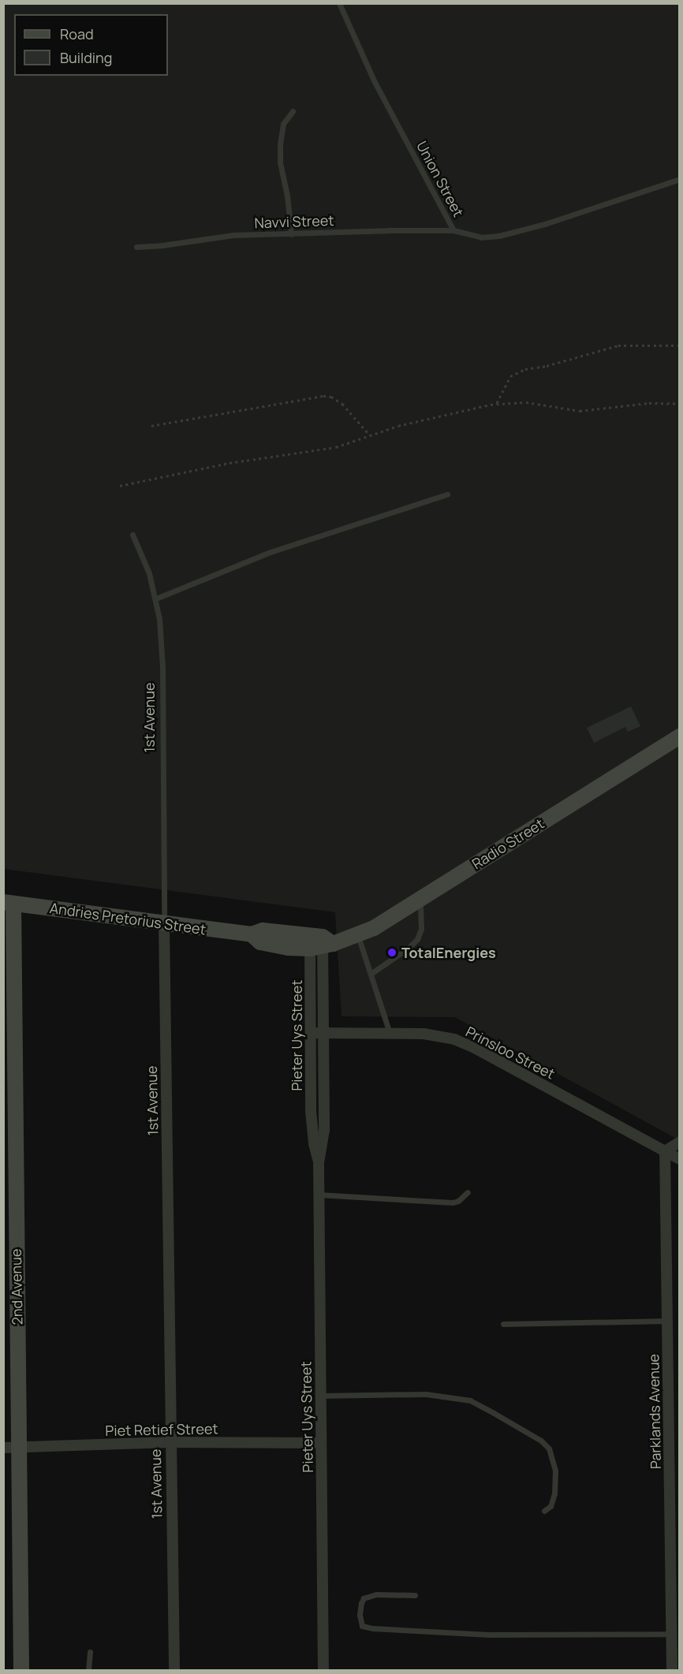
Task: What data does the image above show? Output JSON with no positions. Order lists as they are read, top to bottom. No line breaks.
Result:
{"streets":{"main road":["Radio Street","Andries Pretorius Street","2nd Avenue"],"street":["1st Avenue","Pieter Uys Street","Prinsloo Street","Parklands Avenue","Piet Retief Street"],"lane":["Union Street","Navvi Street"]},"crossings":[["Union Street","Navvi Street"],["1st Avenue","Andries Pretorius Street"],["1st Avenue","Piet Retief Street"],["Radio Street","Andries Pretorius Street"],["Radio Street","Pieter Uys Street"],["Andries Pretorius Street","Pieter Uys Street"],["Andries Pretorius Street","2nd Avenue"],["Pieter Uys Street","Prinsloo Street"],["Pieter Uys Street","Piet Retief Street"],["Prinsloo Street","Parklands Avenue"],["2nd Avenue","Piet Retief Street"]],"places":["TotalEnergies"],"legend":["Road","Building"]}
